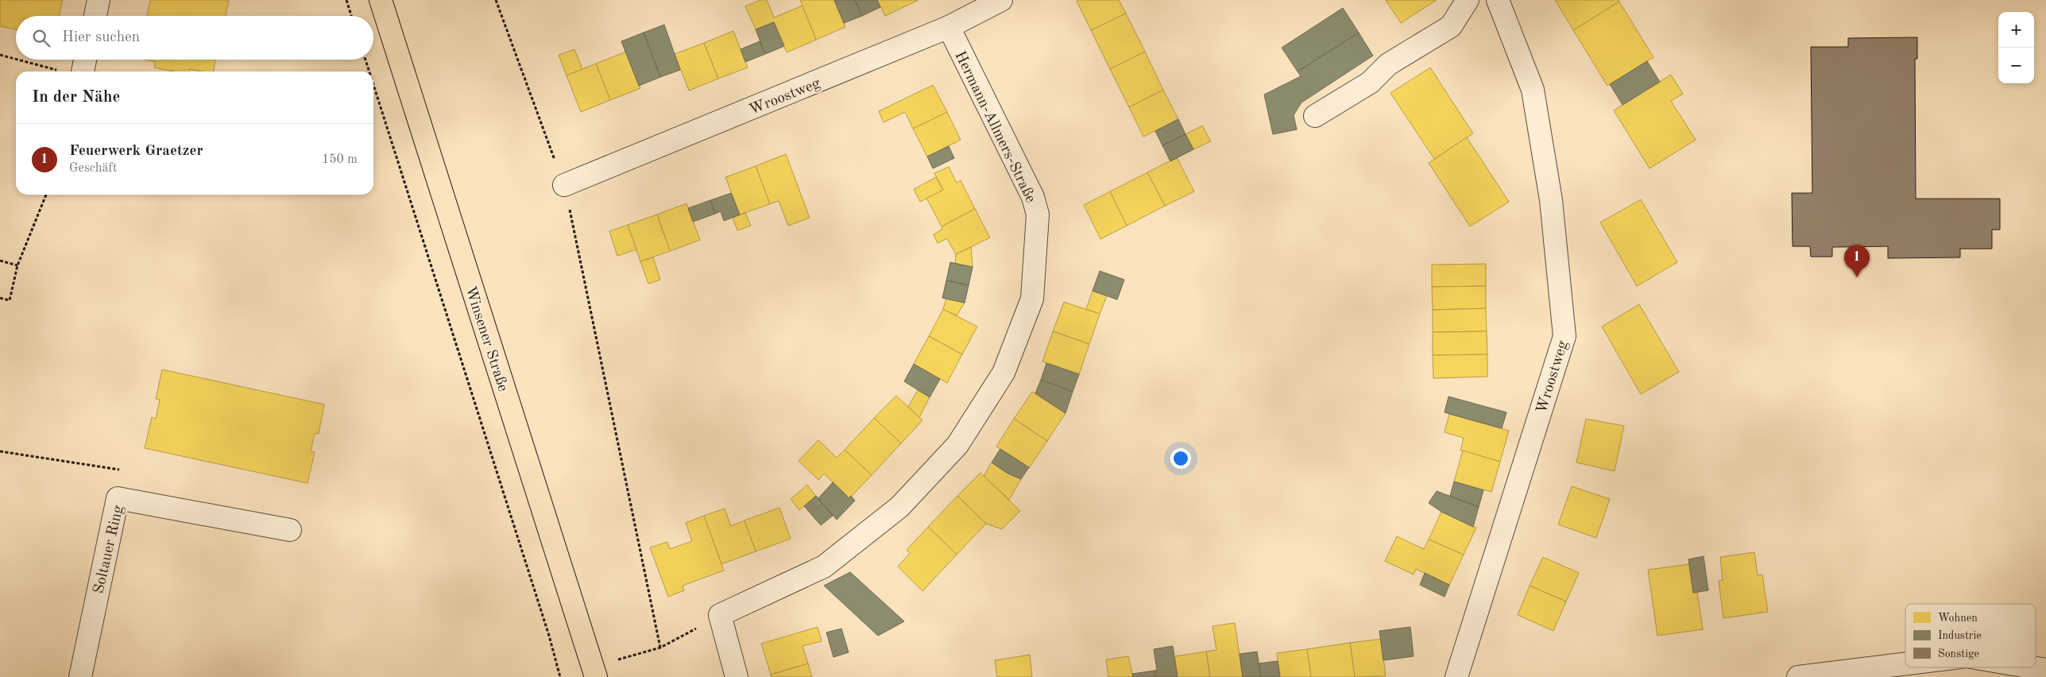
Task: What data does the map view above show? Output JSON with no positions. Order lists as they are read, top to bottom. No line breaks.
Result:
{"streets":{"main road":["Winsener Straße"],"street":["Wroostweg","Hermann-Allmers-Straße","Soltauer Ring"]},"crossings":[["Wroostweg","Hermann-Allmers-Straße"]],"legend":["Wohnen","Industrie","Sonstige"],"page":{"map_buttons":["+","−"],"search":"Hier suchen","heading":"In der Nähe","list":[{"mark":"1","name":"Feuerwerk Graetzer","note":"Geschäft","value":"150 m"}],"pins":"1"}}
